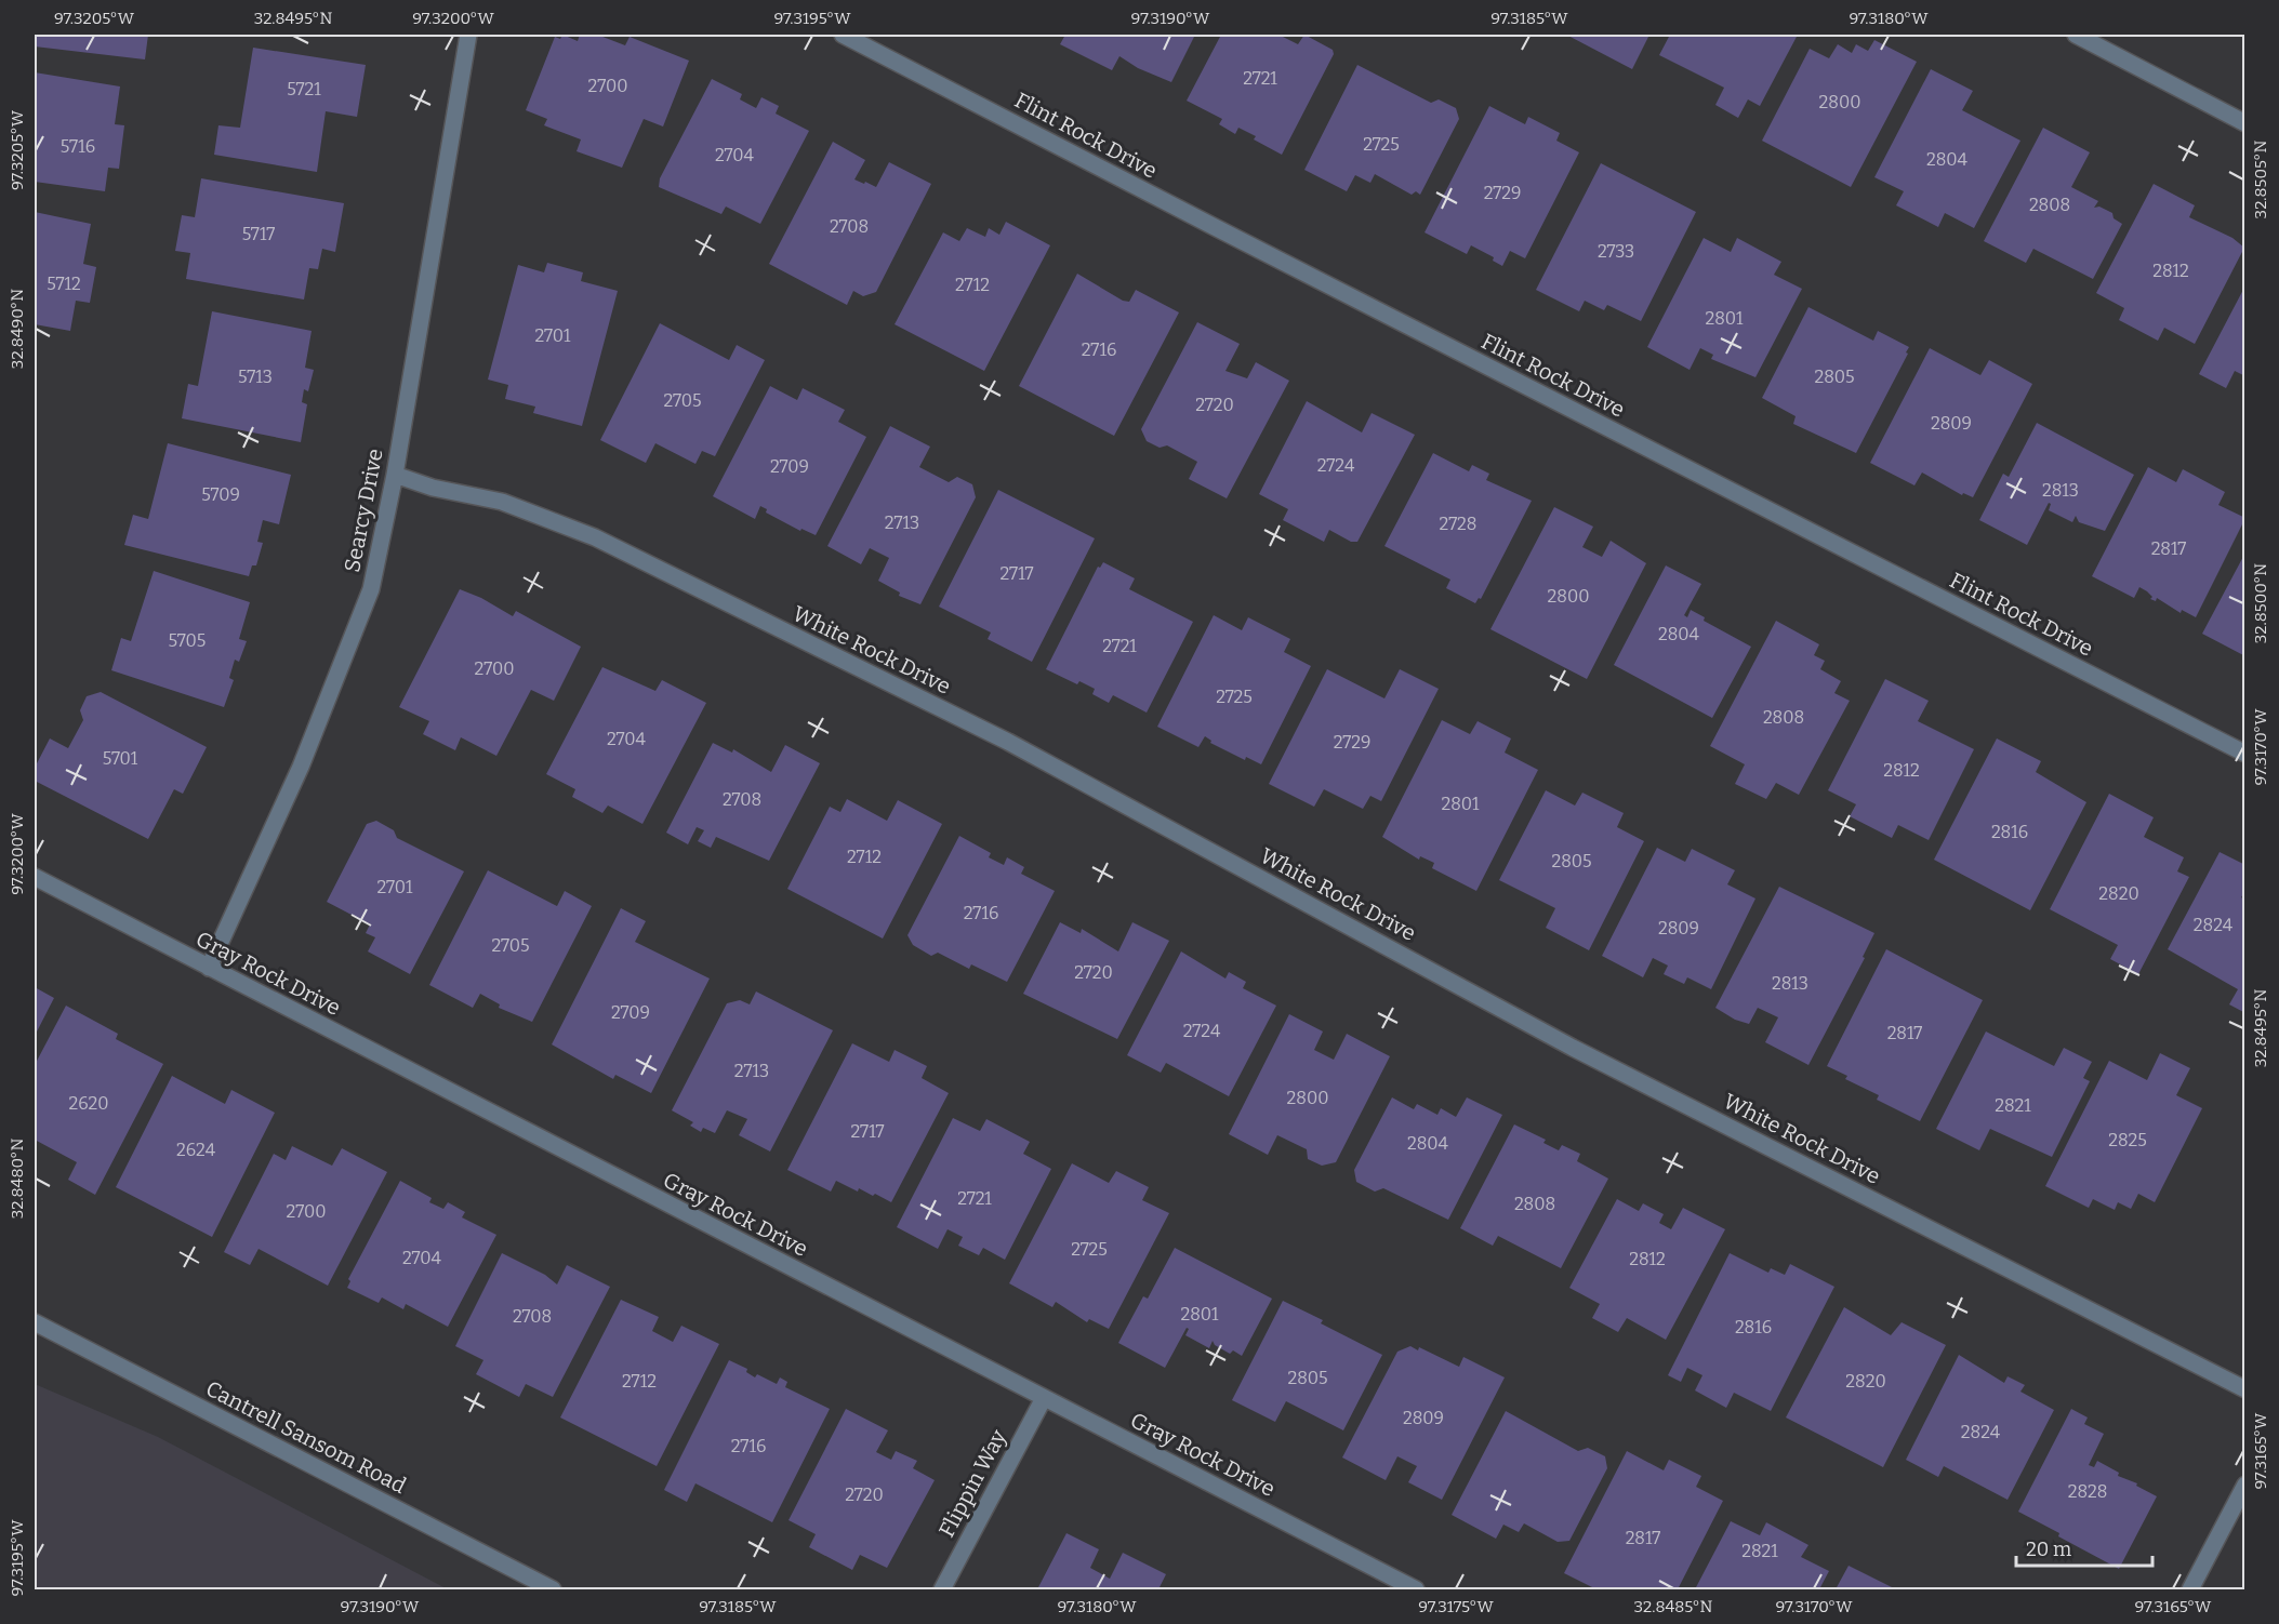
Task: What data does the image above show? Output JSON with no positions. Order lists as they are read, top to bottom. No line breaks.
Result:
{"streets":{"street":["Flint Rock Drive","Searcy Drive","White Rock Drive","Gray Rock Drive","Cantrell Sansom Road","Flippin Way"]},"crossings":[["Searcy Drive","White Rock Drive"],["Searcy Drive","Gray Rock Drive"],["Gray Rock Drive","Flippin Way"]],"house_numbers":["2721","2700","5721","2800","2725","5716","2704","2804","2729","2808","2708","5717","2733","2812","5712","2712","2801","2701","2716","5713","2805","2705","2720","2809","2724","2709","2813","5709","2713","2728","2817","2717","2800","2804","5705","2721","2700","2725","2808","2704","2729","5701","2812","2708","2801","2816","2712","2805","2701","2820","2716","2824","2809","2705","2720","2813","2709","2724","2817","2713","2800","2620","2821","2717","2825","2804","2624","2721","2808","2700","2725","2704","2812","2801","2708","2816","2805","2712","2820","2809","2824","2716","2828","2720","2817","2821"],"scale_bar":"20 m","coordinates":["97.3205°W","32.8495°N","97.3200°W","97.3195°W","97.3190°W","97.3185°W","97.3180°W","32.8505°N","32.8490°N","32.8500°N","97.3170°W","32.8480°N","97.3165°W","97.3175°W","32.8485°N"]}
